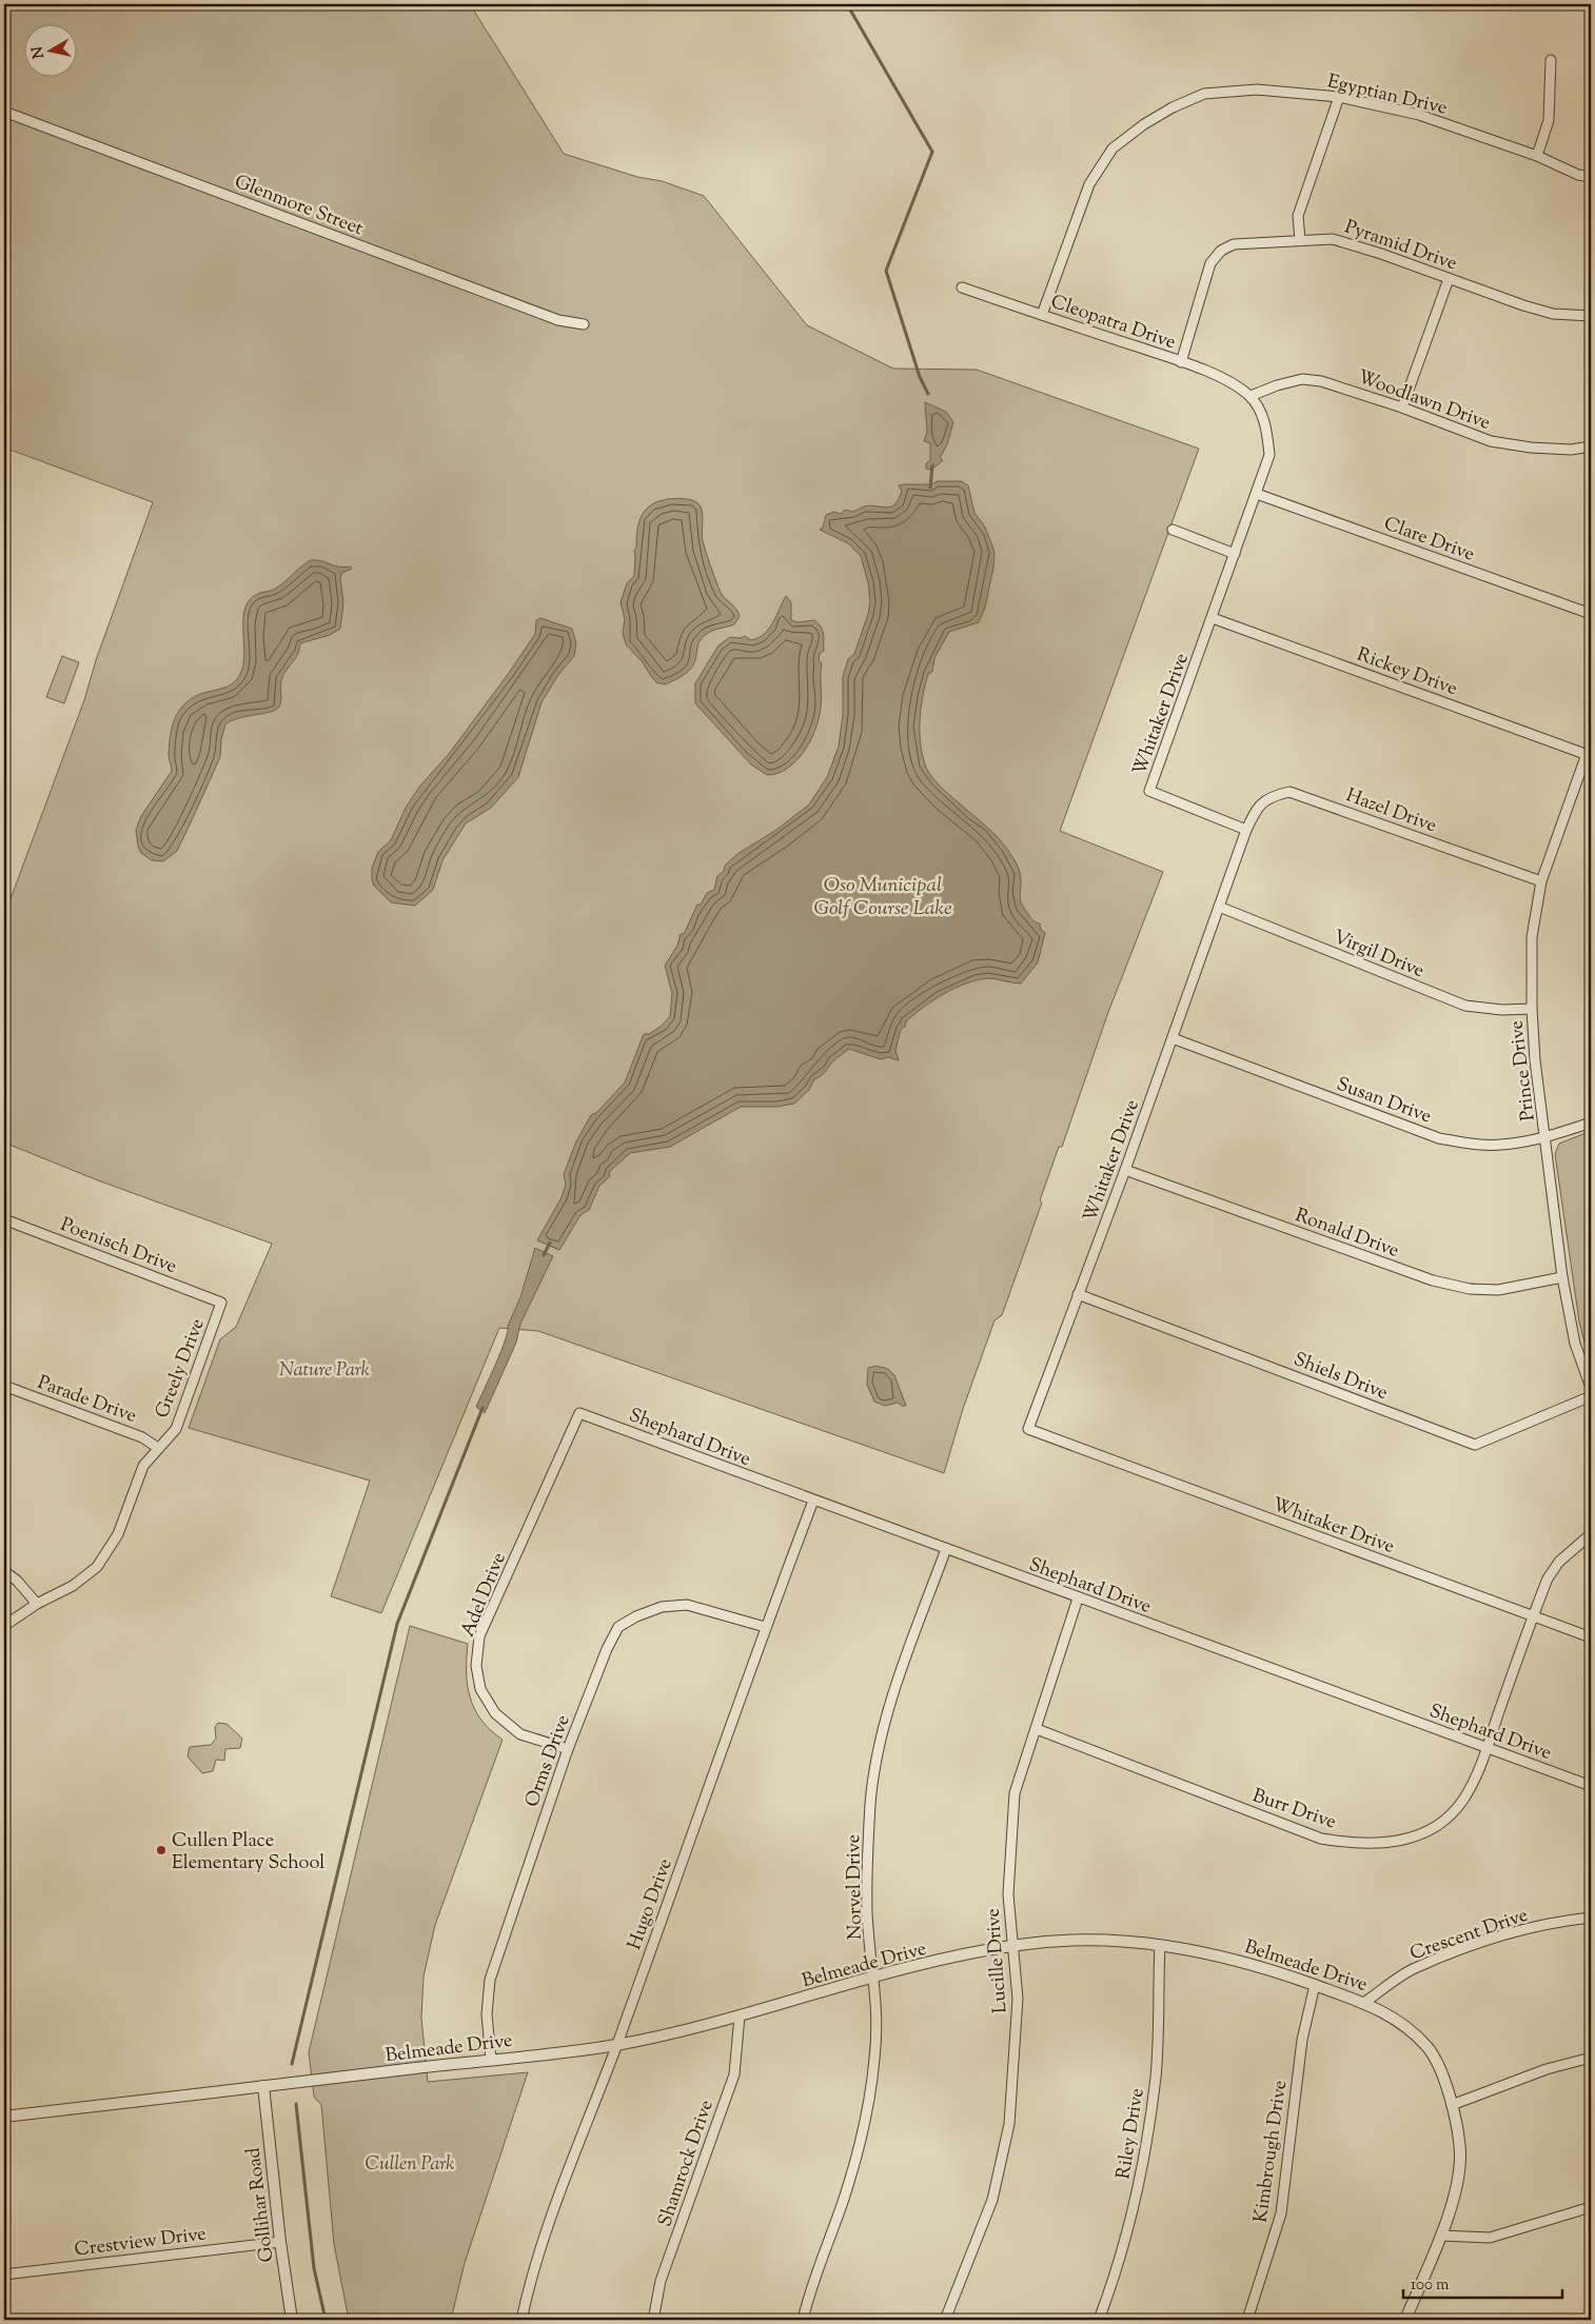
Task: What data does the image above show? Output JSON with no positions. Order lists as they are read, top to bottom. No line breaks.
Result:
{"streets":{"street":["Egyptian Drive","Glenmore Street","Pyramid Drive","Cleopatra Drive","Woodlawn Drive","Clare Drive","Rickey Drive","Whitaker Drive","Hazel Drive","Virgil Drive","Prince Drive","Susan Drive","Ronald Drive","Poenisch Drive","Greely Drive","Shiels Drive","Parade Drive","Shephard Drive","Adel Drive","Orms Drive","Burr Drive","Norvel Drive","Hugo Drive","Crescent Drive","Lucille Drive","Belmeade Drive","Riley Drive","Kimbrough Drive","Shamrock Drive","Gollihar Road","Crestview Drive"]},"crossings":[["Egyptian Drive","Cleopatra Drive"],["Pyramid Drive","Cleopatra Drive"],["Cleopatra Drive","Woodlawn Drive"],["Cleopatra Drive","Whitaker Drive"],["Woodlawn Drive","Whitaker Drive"],["Clare Drive","Whitaker Drive"],["Rickey Drive","Whitaker Drive"],["Rickey Drive","Prince Drive"],["Whitaker Drive","Hazel Drive"],["Whitaker Drive","Virgil Drive"],["Whitaker Drive","Susan Drive"],["Whitaker Drive","Ronald Drive"],["Whitaker Drive","Shiels Drive"],["Whitaker Drive","Burr Drive"],["Hazel Drive","Prince Drive"],["Virgil Drive","Prince Drive"],["Prince Drive","Susan Drive"],["Prince Drive","Ronald Drive"],["Poenisch Drive","Greely Drive"],["Greely Drive","Parade Drive"],["Shephard Drive","Adel Drive"],["Shephard Drive","Burr Drive"],["Shephard Drive","Norvel Drive"],["Shephard Drive","Hugo Drive"],["Shephard Drive","Lucille Drive"],["Adel Drive","Orms Drive"],["Orms Drive","Hugo Drive"],["Orms Drive","Belmeade Drive"],["Burr Drive","Lucille Drive"],["Norvel Drive","Belmeade Drive"],["Hugo Drive","Belmeade Drive"],["Crescent Drive","Belmeade Drive"],["Lucille Drive","Belmeade Drive"],["Belmeade Drive","Riley Drive"],["Belmeade Drive","Kimbrough Drive"],["Belmeade Drive","Shamrock Drive"],["Belmeade Drive","Gollihar Road"],["Gollihar Road","Crestview Drive"]],"water":["Oso Municipal Golf Course Lake"],"parks":["Nature Park","Cullen Park"],"places":["Cullen Place Elementary School"],"scale_bar":"100 m","north":"left"}
